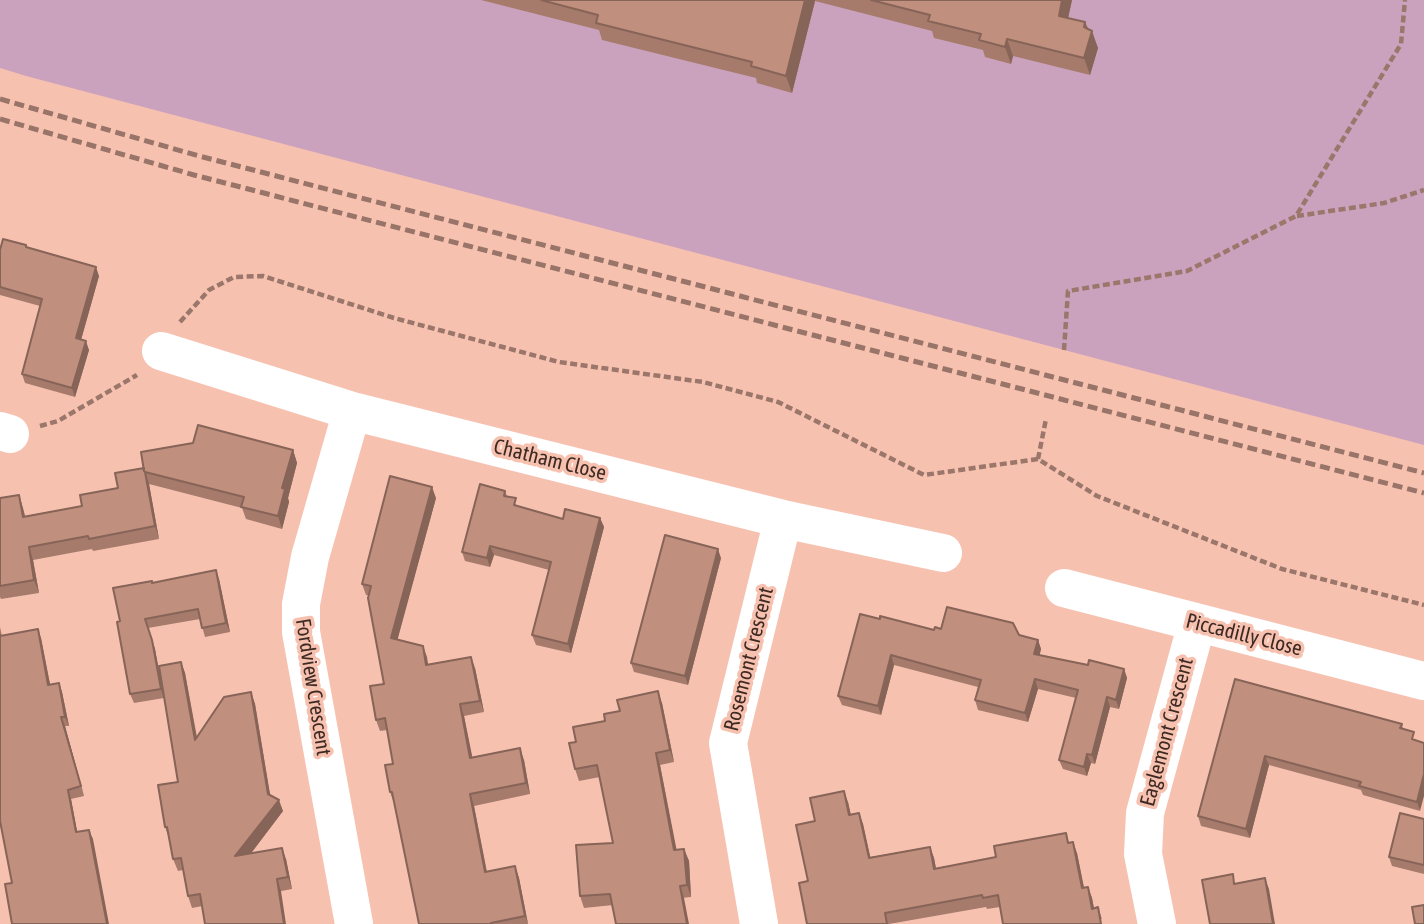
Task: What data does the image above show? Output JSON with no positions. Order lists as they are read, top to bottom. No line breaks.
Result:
{"streets":{"street":["Chatham Close","Piccadilly Close","Rosemont Crescent","Fordview Crescent","Eaglemont Crescent"]},"crossings":[["Chatham Close","Rosemont Crescent"],["Chatham Close","Fordview Crescent"],["Piccadilly Close","Eaglemont Crescent"]]}
